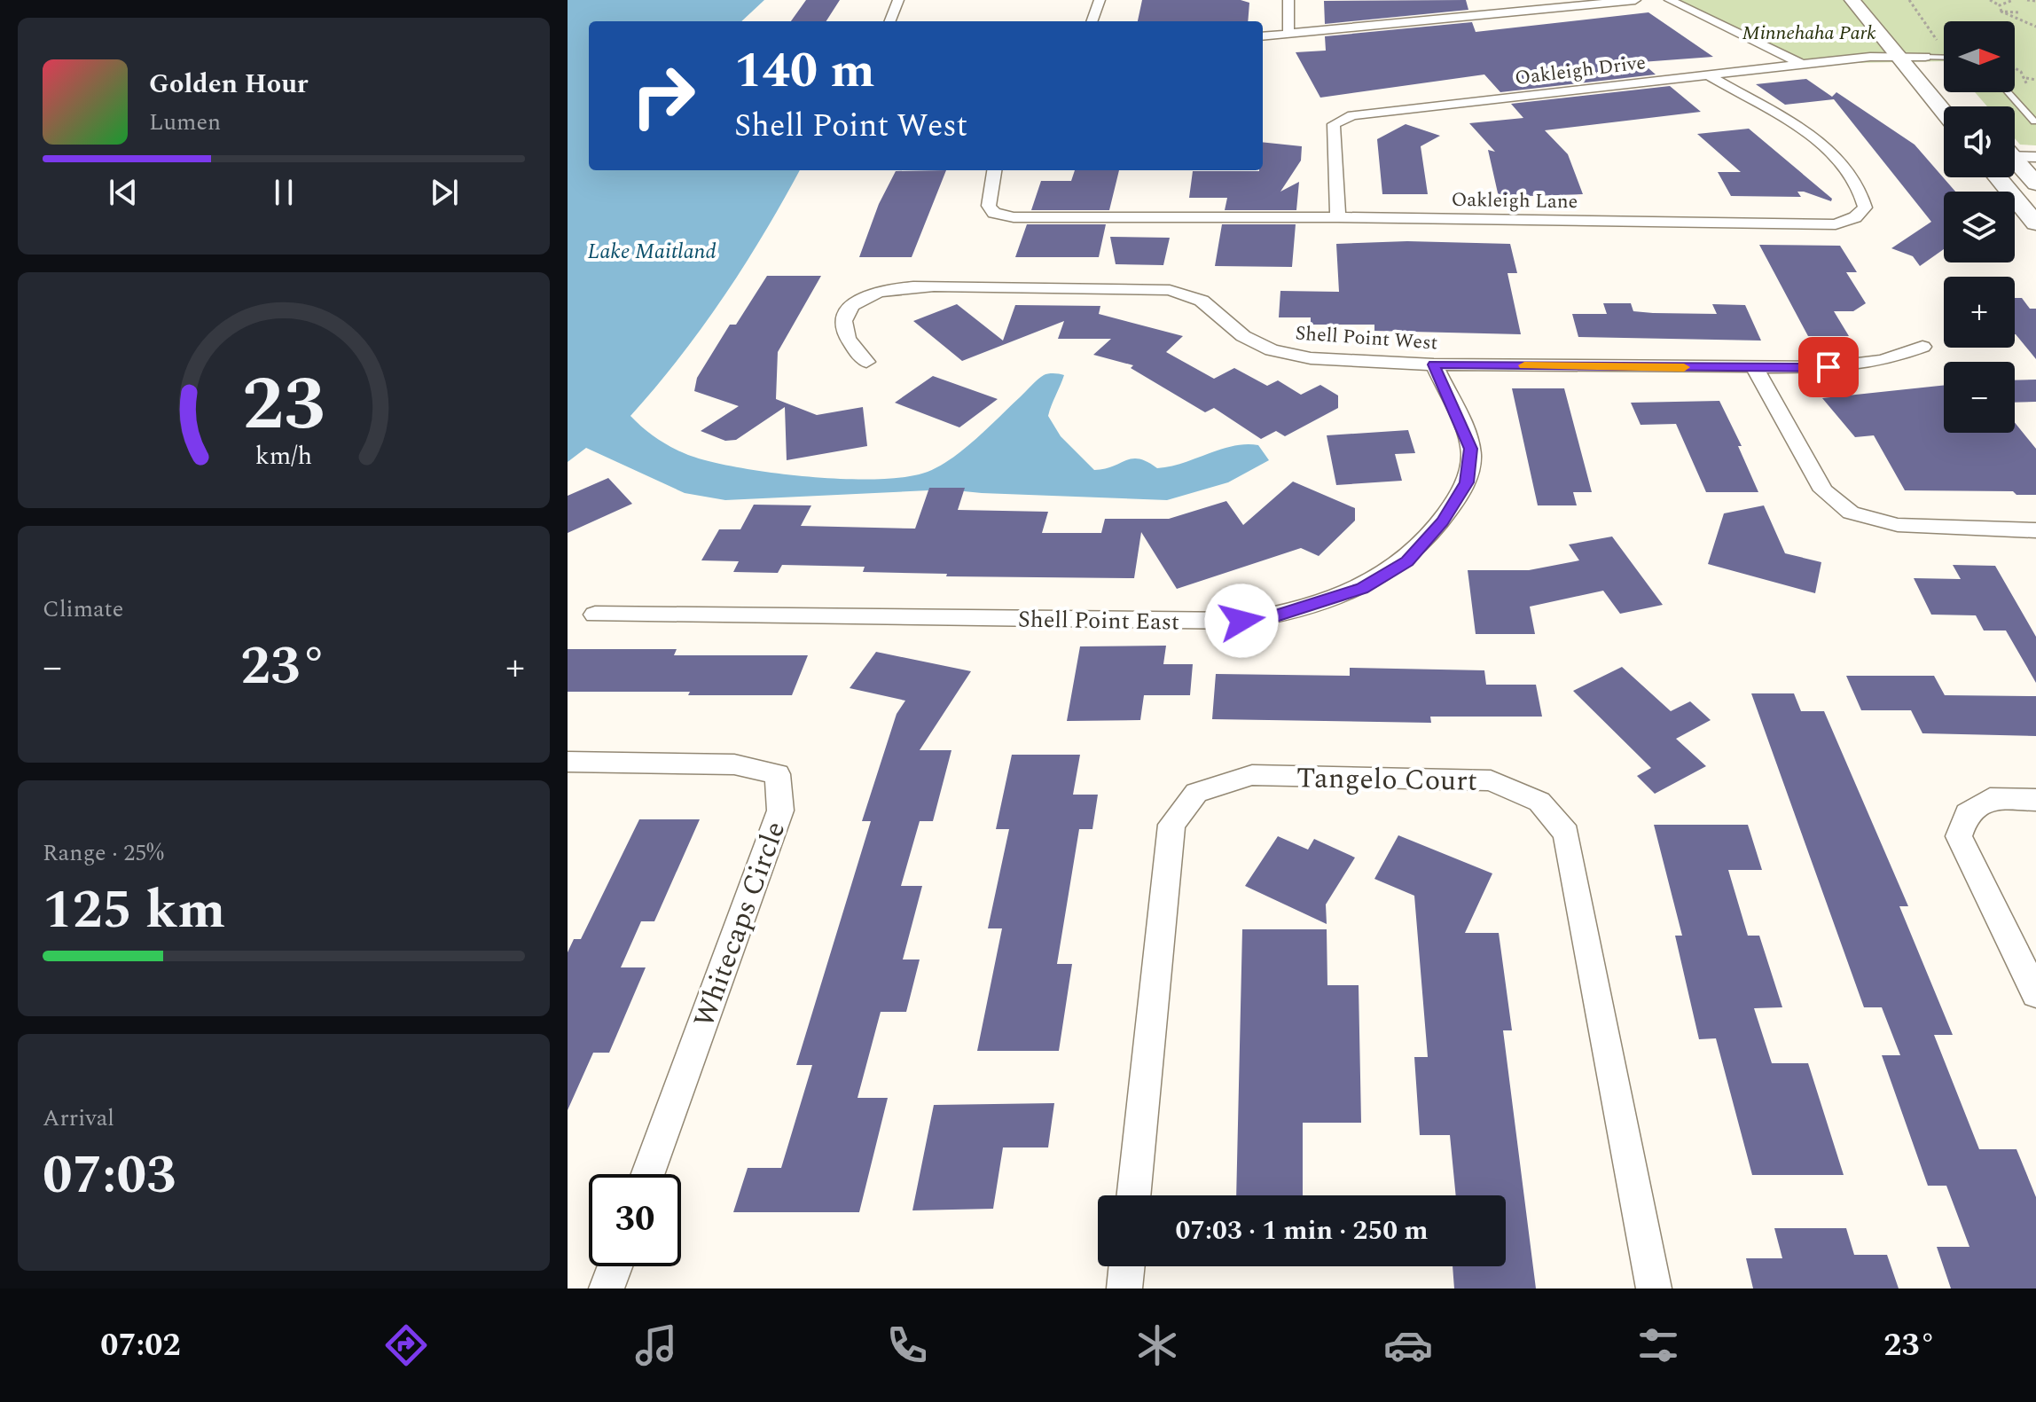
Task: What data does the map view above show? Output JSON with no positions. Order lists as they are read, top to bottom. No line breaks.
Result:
{"streets":{"street":["Oakleigh Drive","Oakleigh Lane","Shell Point West","Shell Point East","Tangelo Court","Whitecaps Circle"]},"crossings":[["Oakleigh Drive","Oakleigh Lane"],["Shell Point West","Shell Point East"]],"water":["Lake Maitland"],"parks":["Minnehaha Park"],"north":"right","page":{"map_buttons":["+","−"],"turn":["140 m","Shell Point West"],"song":["Golden Hour","Lumen"],"tile":["Climate",["Range · 25%","125 km"],["Arrival","07:03"]],"heat":["−","23°","+"],"limit":"30","trip":"07:03 · 1 min · 250 m","tabs":["07:02","23°"],"gauge":["23","km/h"]}}
